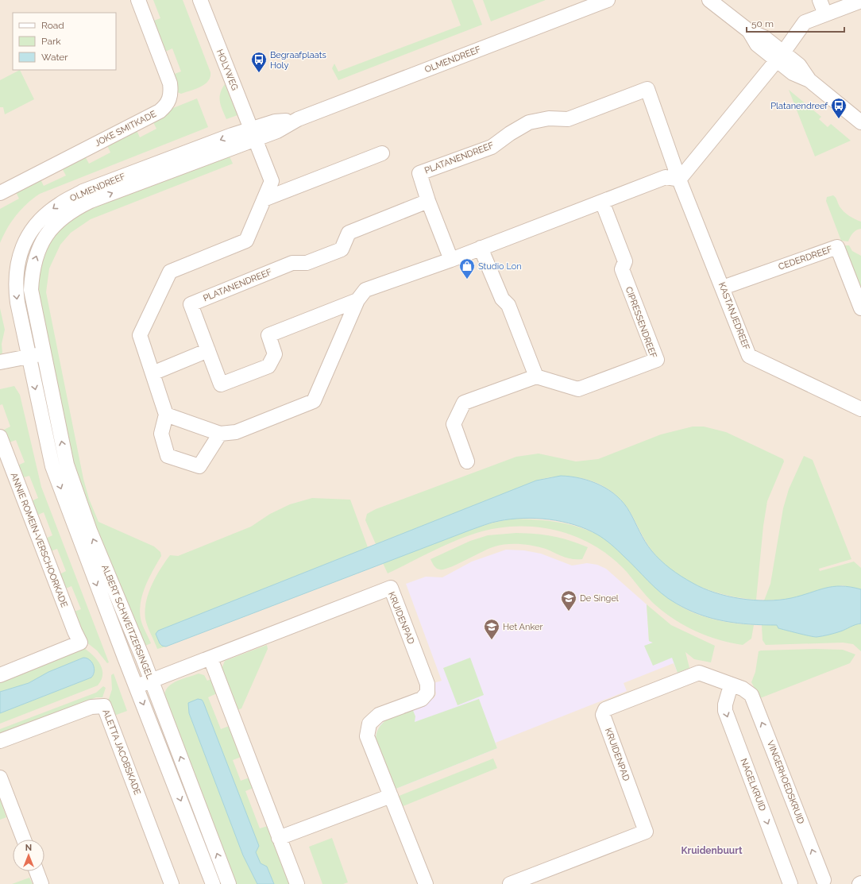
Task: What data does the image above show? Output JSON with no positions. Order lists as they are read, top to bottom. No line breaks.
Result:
{"streets":{"street":["OLMENDREEF","HOLYWEG","JOKE SMITKADE","PLATANENDREEF","CEDERDREEF","KASTANJEDREEF","CIPRESSENDREEF","ANNIE ROMEIN-VERSCHOORKADE","KRUIDENPAD","ALBERT SCHWEITZERSINGEL","ALETTA JACOBSKADE","VINGERHOEDSKRUID","NAGELKRUID"]},"crossings":[["OLMENDREEF","HOLYWEG"],["OLMENDREEF","ALBERT SCHWEITZERSINGEL"],["PLATANENDREEF","KASTANJEDREEF"],["PLATANENDREEF","CIPRESSENDREEF"],["CEDERDREEF","KASTANJEDREEF"],["KRUIDENPAD","ALBERT SCHWEITZERSINGEL"],["KRUIDENPAD","VINGERHOEDSKRUID"],["KRUIDENPAD","NAGELKRUID"],["VINGERHOEDSKRUID","NAGELKRUID"]],"one_way":["VINGERHOEDSKRUID","NAGELKRUID"],"districts":["Kruidenbuurt"],"places":{"bus stop":["Begraafplaats Holy","Platanendreef"],"shop":["Studio Lon"],"school or university":["De Singel","Het Anker"]},"legend":["Road","Park","Water"],"scale_bar":"50 m","north":"top"}
